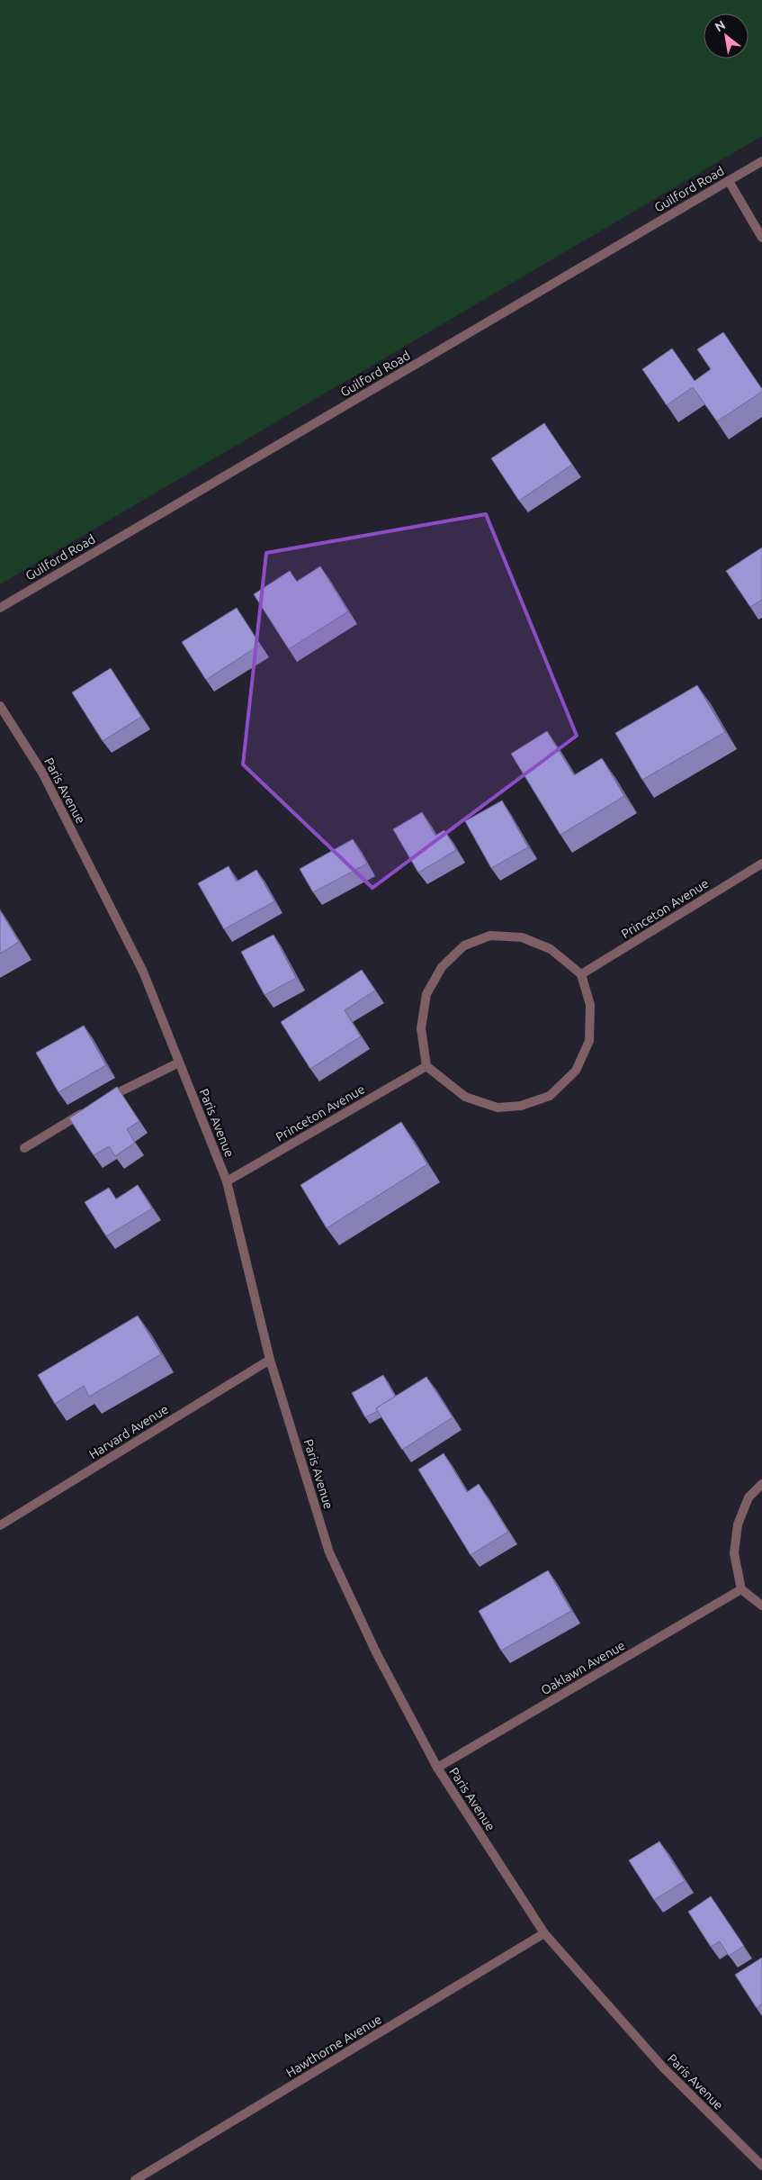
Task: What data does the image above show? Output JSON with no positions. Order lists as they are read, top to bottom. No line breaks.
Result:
{"streets":{"street":["Guilford Road","Paris Avenue","Princeton Avenue","Harvard Avenue","Oaklawn Avenue","Hawthorne Avenue"]},"crossings":[["Paris Avenue","Princeton Avenue"],["Paris Avenue","Harvard Avenue"],["Paris Avenue","Oaklawn Avenue"],["Paris Avenue","Hawthorne Avenue"]],"north":"top left"}
